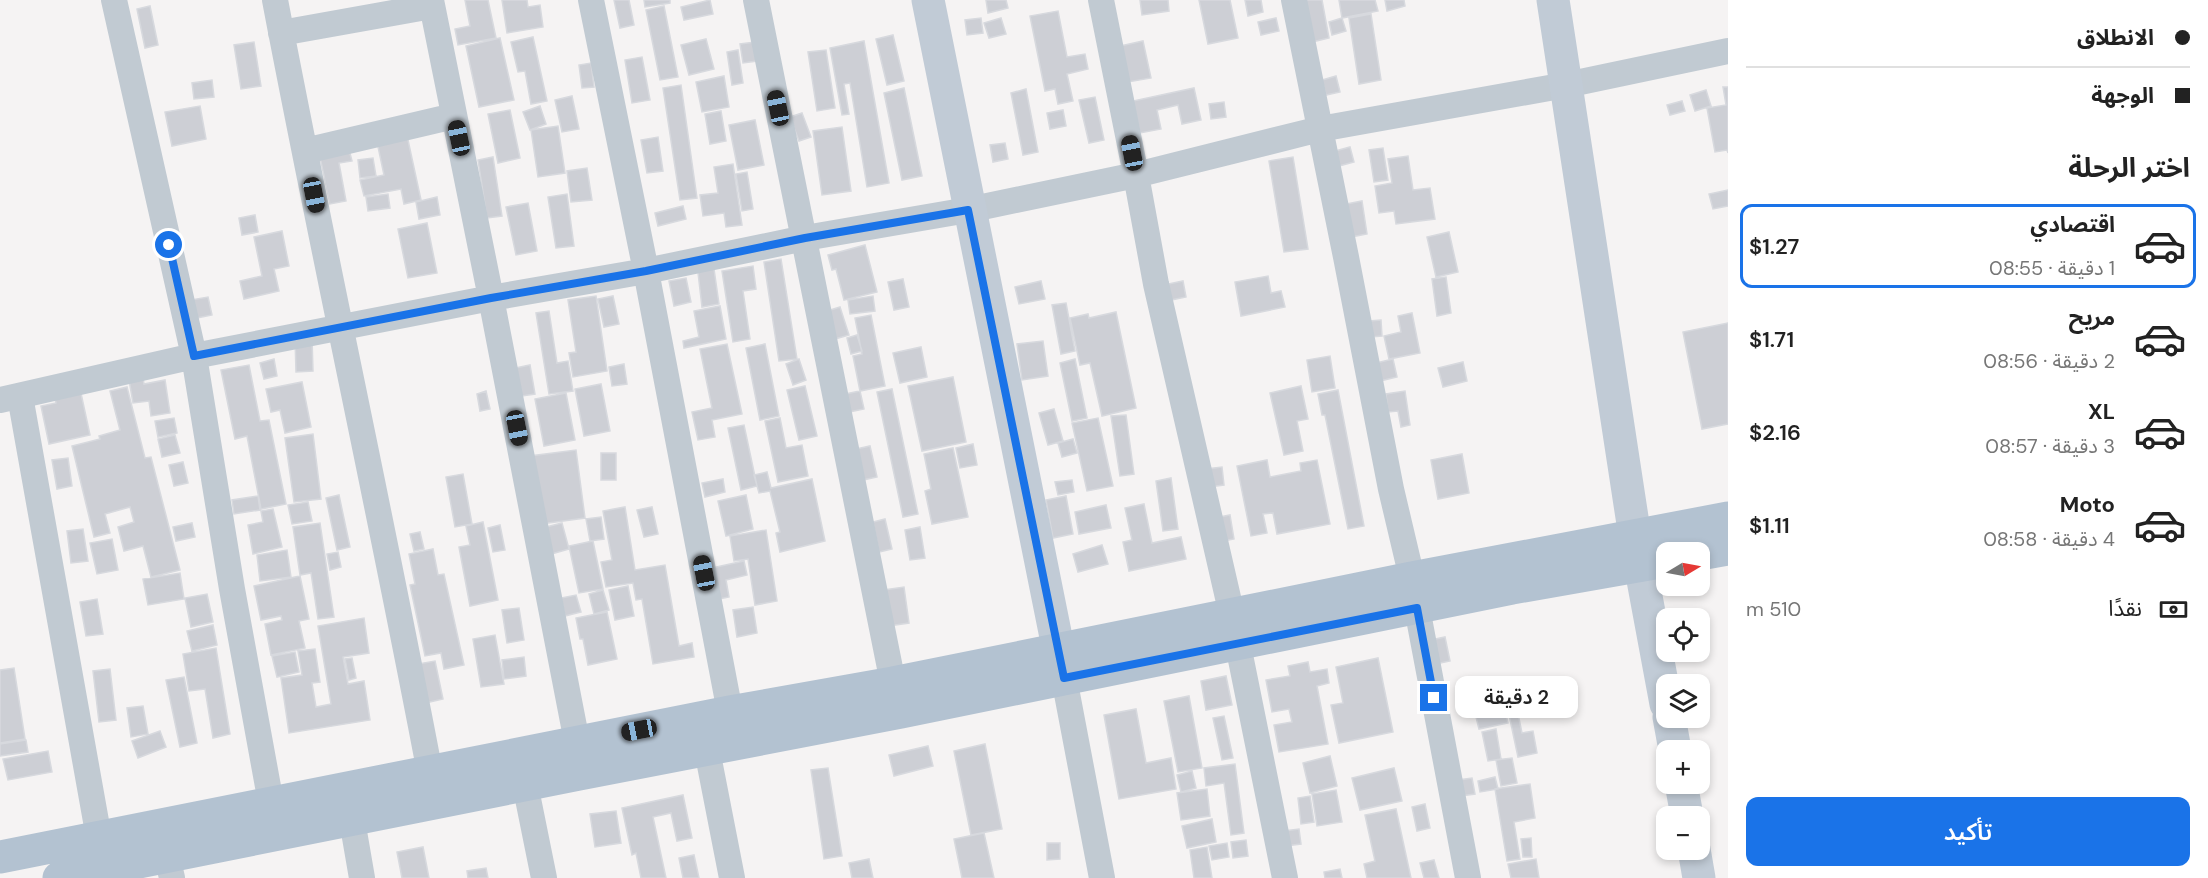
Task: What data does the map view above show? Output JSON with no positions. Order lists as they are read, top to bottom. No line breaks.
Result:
{"north":"right","page":{"banner":["الانطلاق","الوجهة"],"heading":"اختر الرحلة","list":[{"name":"اقتصادي","note":"1 دقيقة · 08:55","value":"$1.27"},{"name":"مريح","note":"2 دقيقة · 08:56","value":"$1.71"},{"name":"XL","note":"3 دقيقة · 08:57","value":"$2.16"},{"name":"Moto","note":"4 دقيقة · 08:58","value":"$1.11"}],"map_buttons":["+","−"],"pay":["نقدًا","510 m"],"bubble":"2 دقيقة","buttons":"تأكيد"}}
